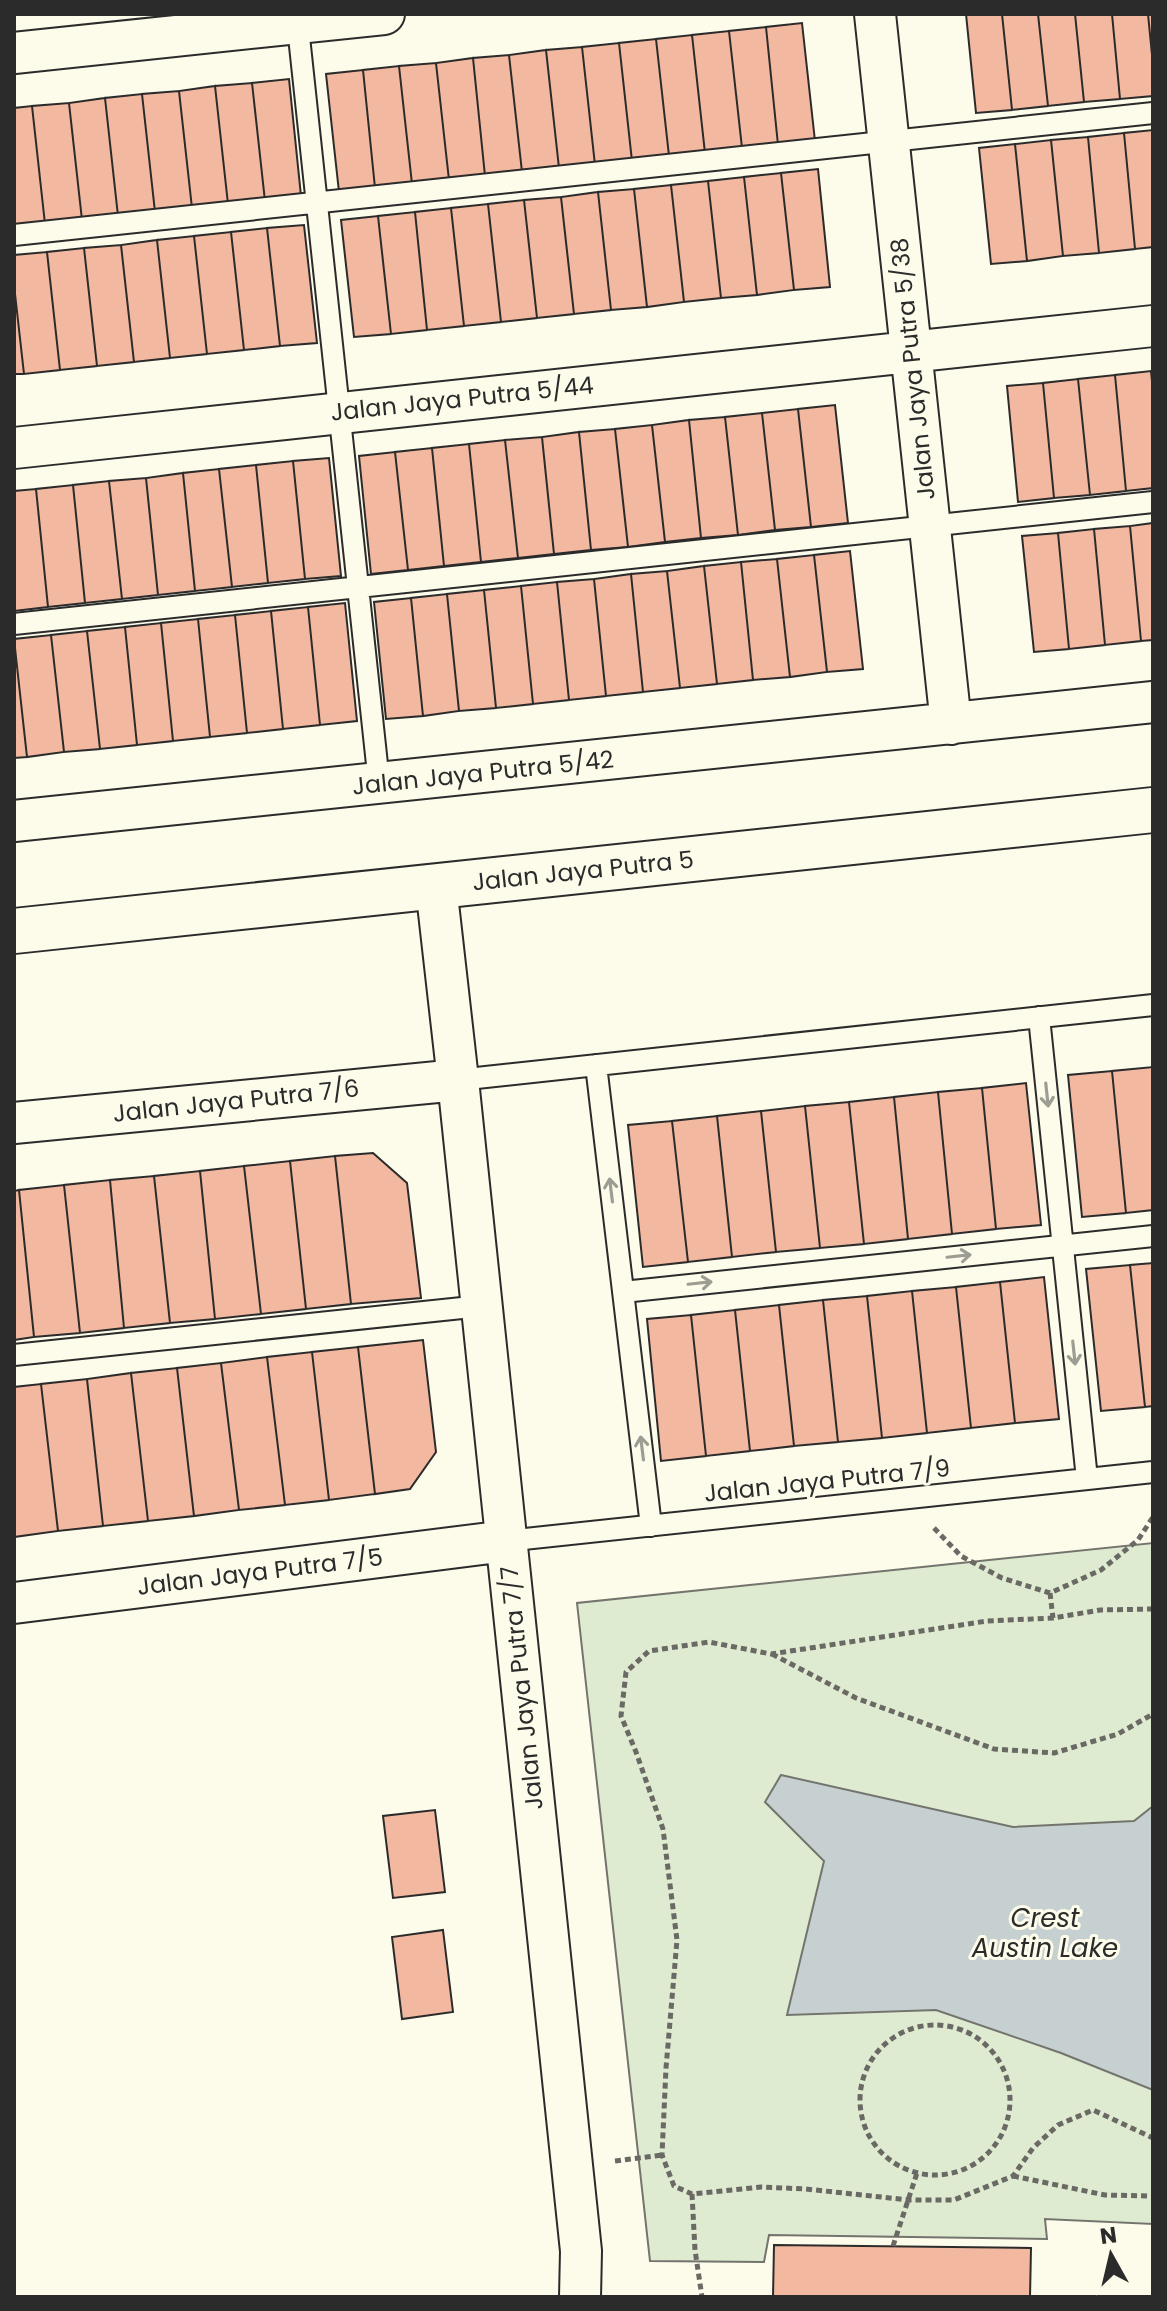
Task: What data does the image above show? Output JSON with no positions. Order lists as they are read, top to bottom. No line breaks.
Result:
{"streets":{"street":["Jalan Jaya Putra 5/38","Jalan Jaya Putra 5/44","Jalan Jaya Putra 5/42","Jalan Jaya Putra 5","Jalan Jaya Putra 7/6","Jalan Jaya Putra 7/5","Jalan Jaya Putra 7/7"],"lane":["Jalan Jaya Putra 7/9"]},"crossings":[["Jalan Jaya Putra 5/38","Jalan Jaya Putra 5/44"],["Jalan Jaya Putra 5/38","Jalan Jaya Putra 5/42"],["Jalan Jaya Putra 5","Jalan Jaya Putra 7/7"],["Jalan Jaya Putra 7/6","Jalan Jaya Putra 7/7"],["Jalan Jaya Putra 7/9","Jalan Jaya Putra 7/5"],["Jalan Jaya Putra 7/9","Jalan Jaya Putra 7/7"],["Jalan Jaya Putra 7/5","Jalan Jaya Putra 7/7"]],"water":["Crest Austin Lake"],"north":"top"}
